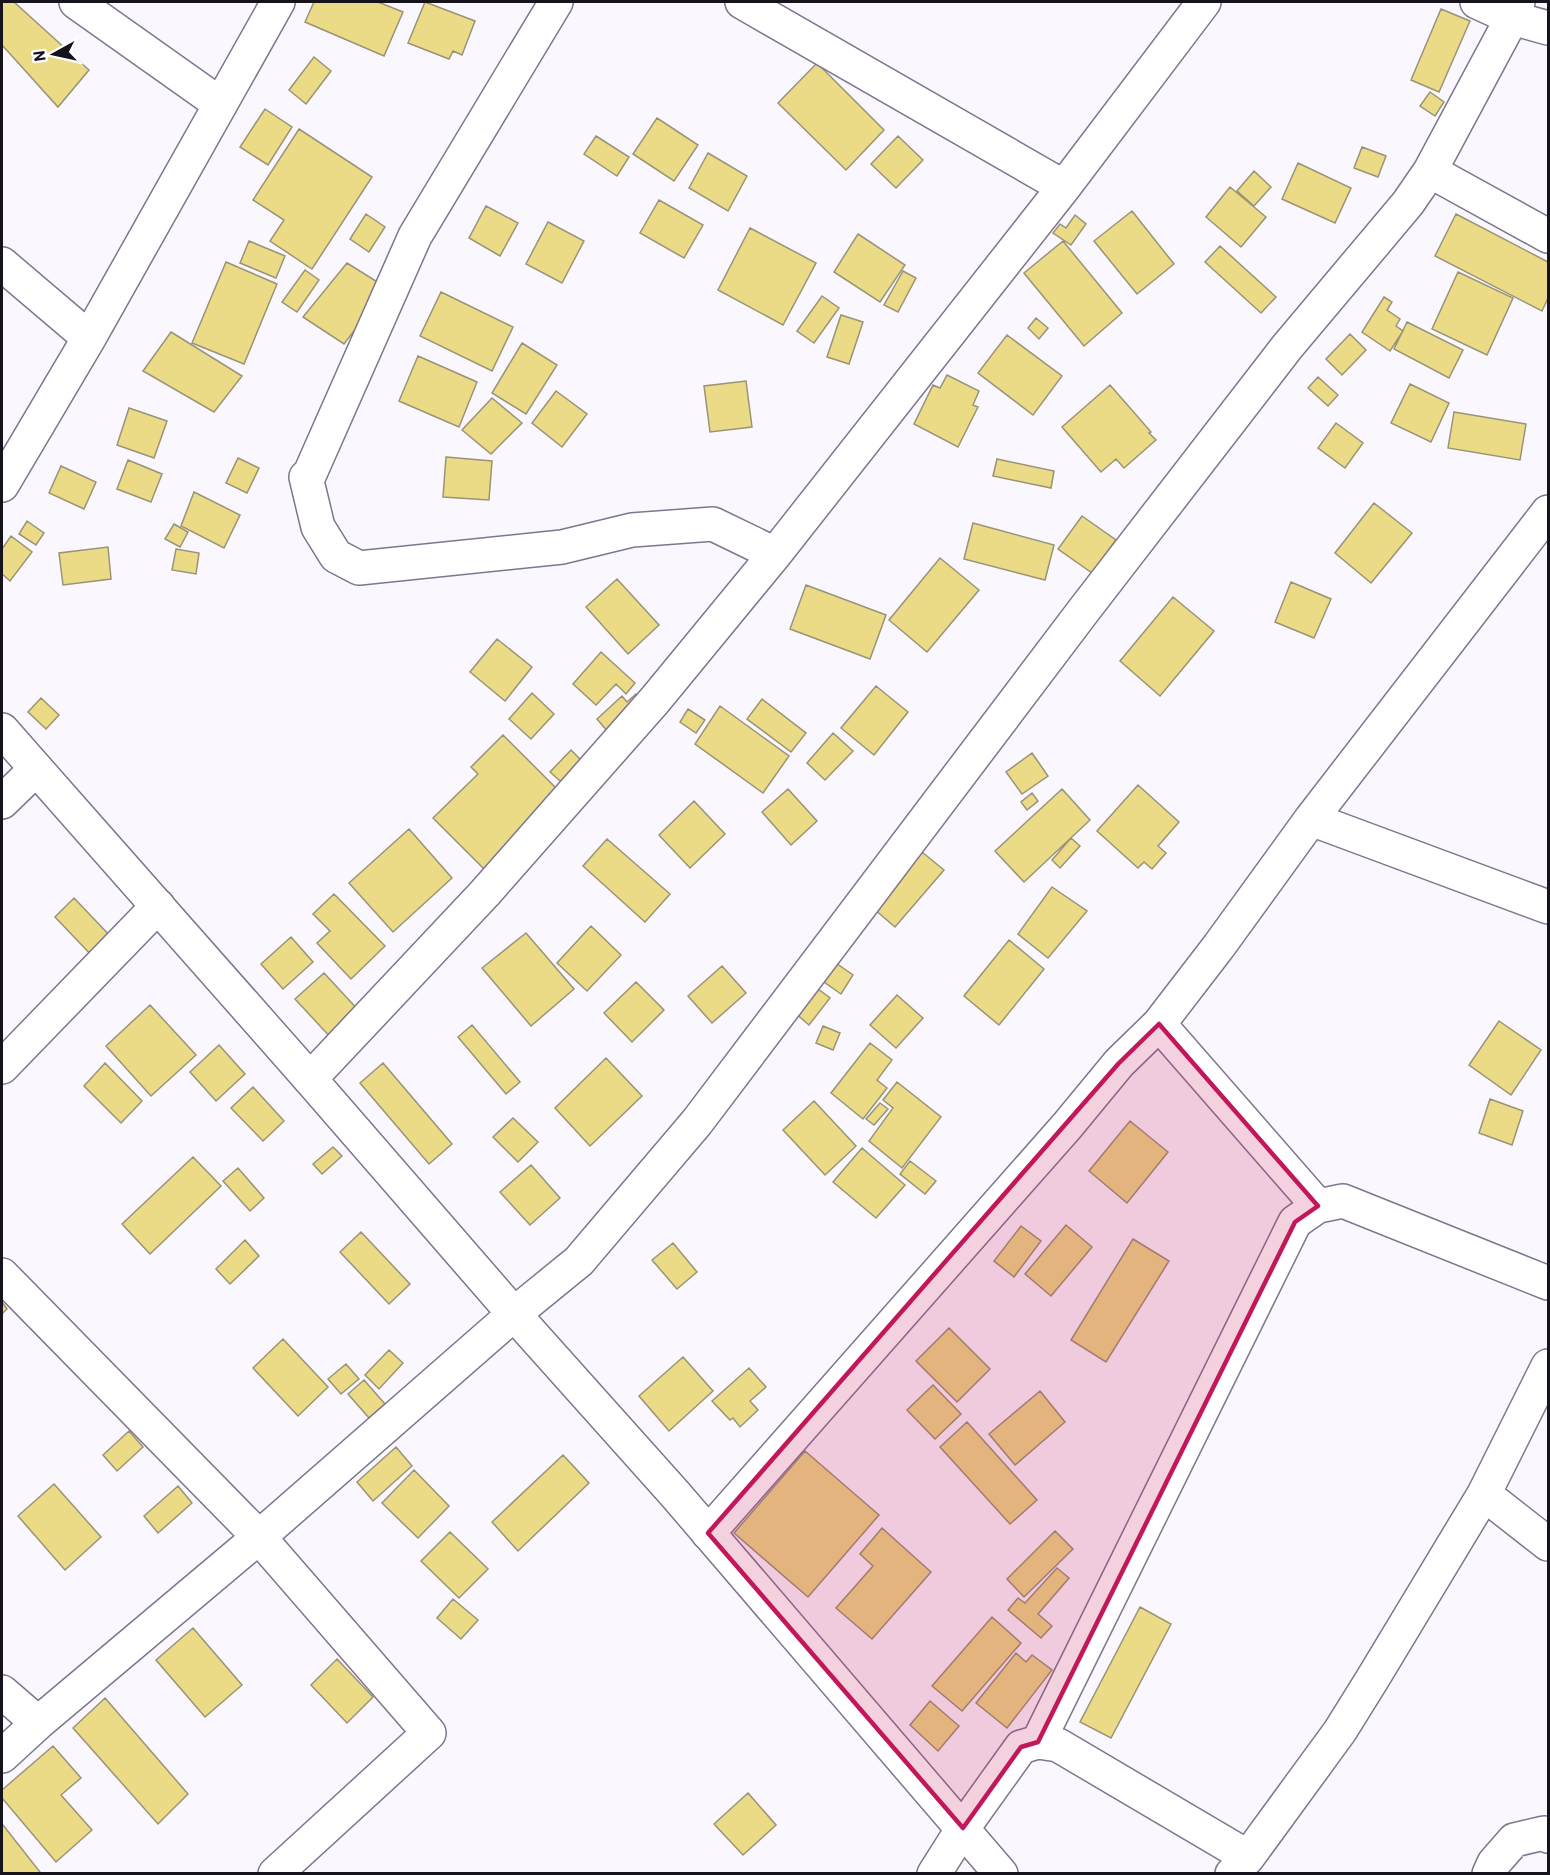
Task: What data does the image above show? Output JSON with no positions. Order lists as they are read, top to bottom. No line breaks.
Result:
{"north":"left"}
